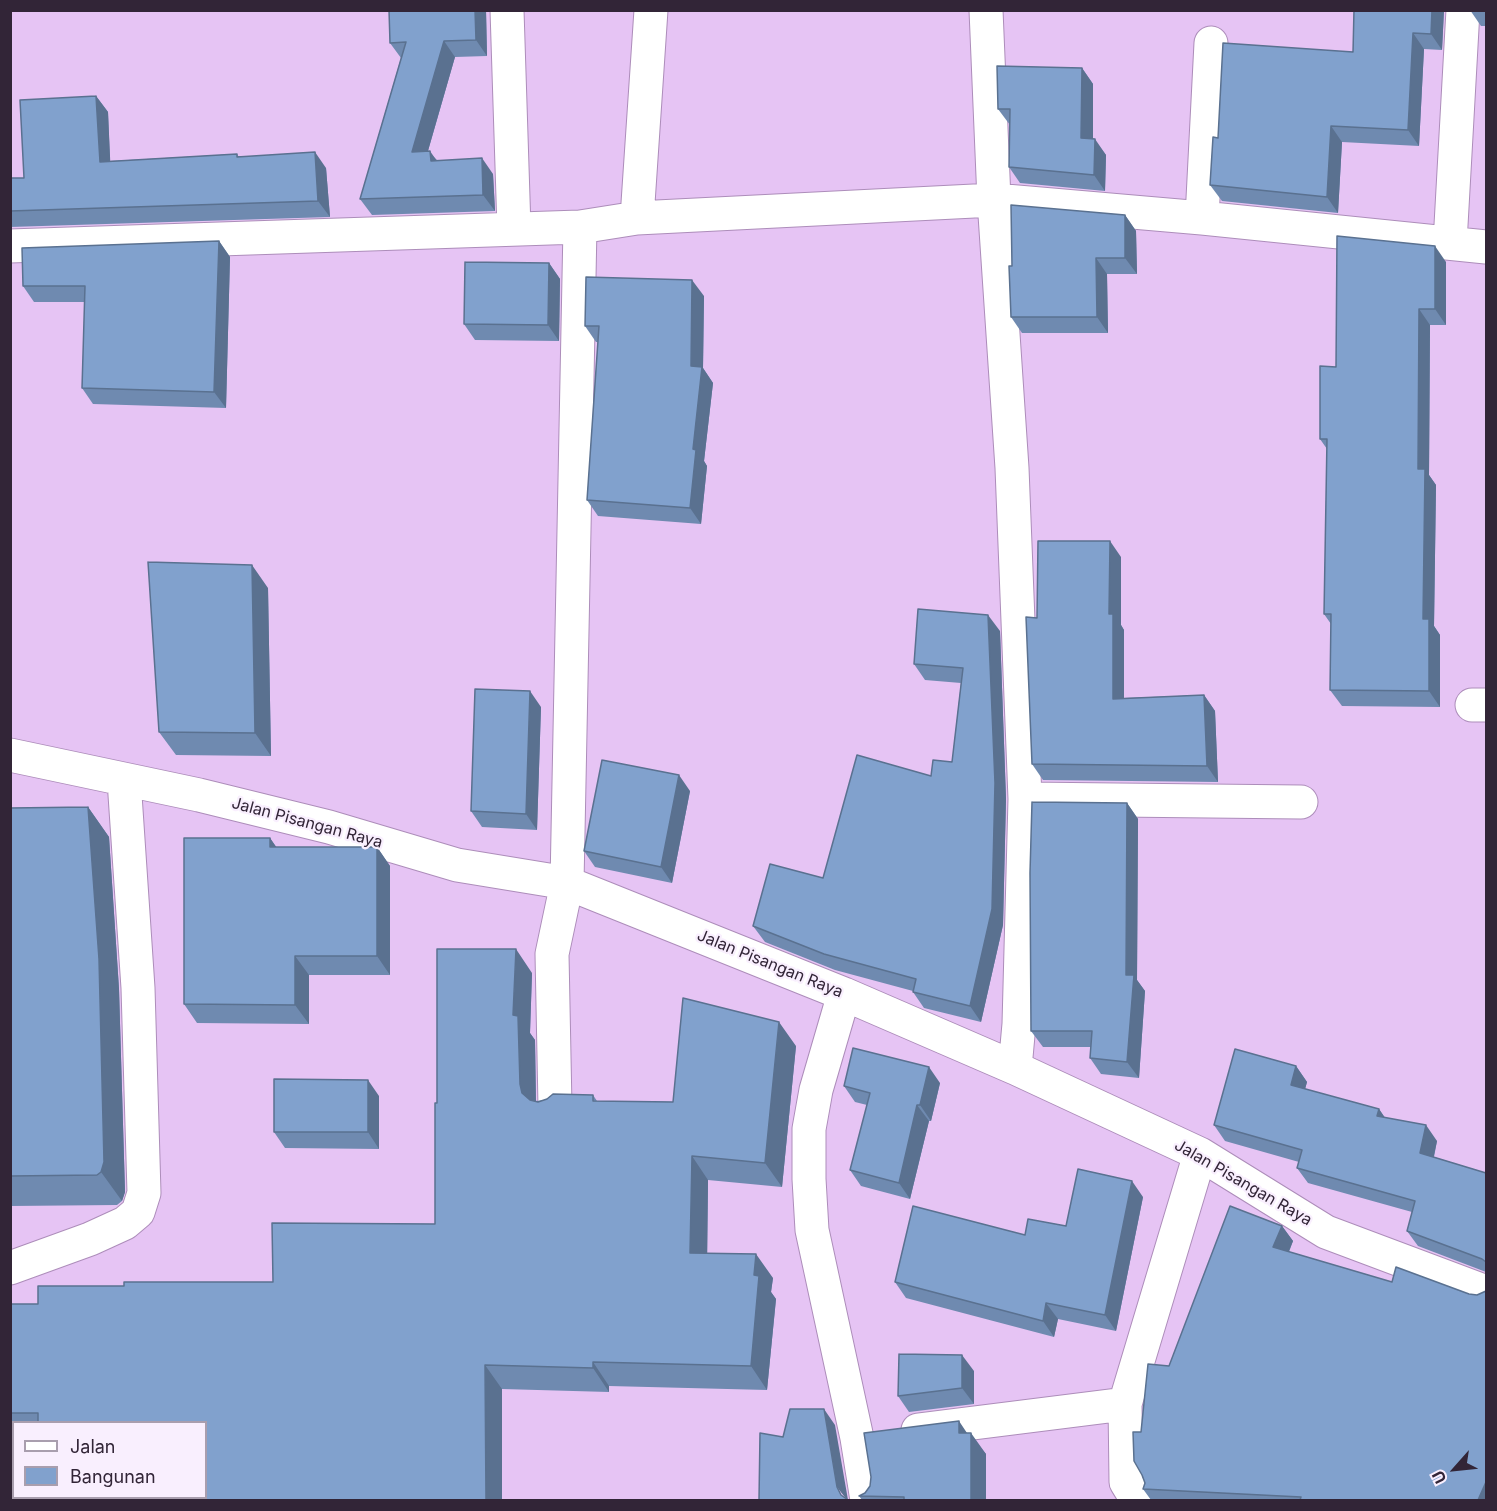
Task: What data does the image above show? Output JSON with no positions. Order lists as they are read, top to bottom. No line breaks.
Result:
{"streets":{"street":["Jalan Pisangan Raya"]},"legend":["Jalan","Bangunan"],"north":"bottom left"}
